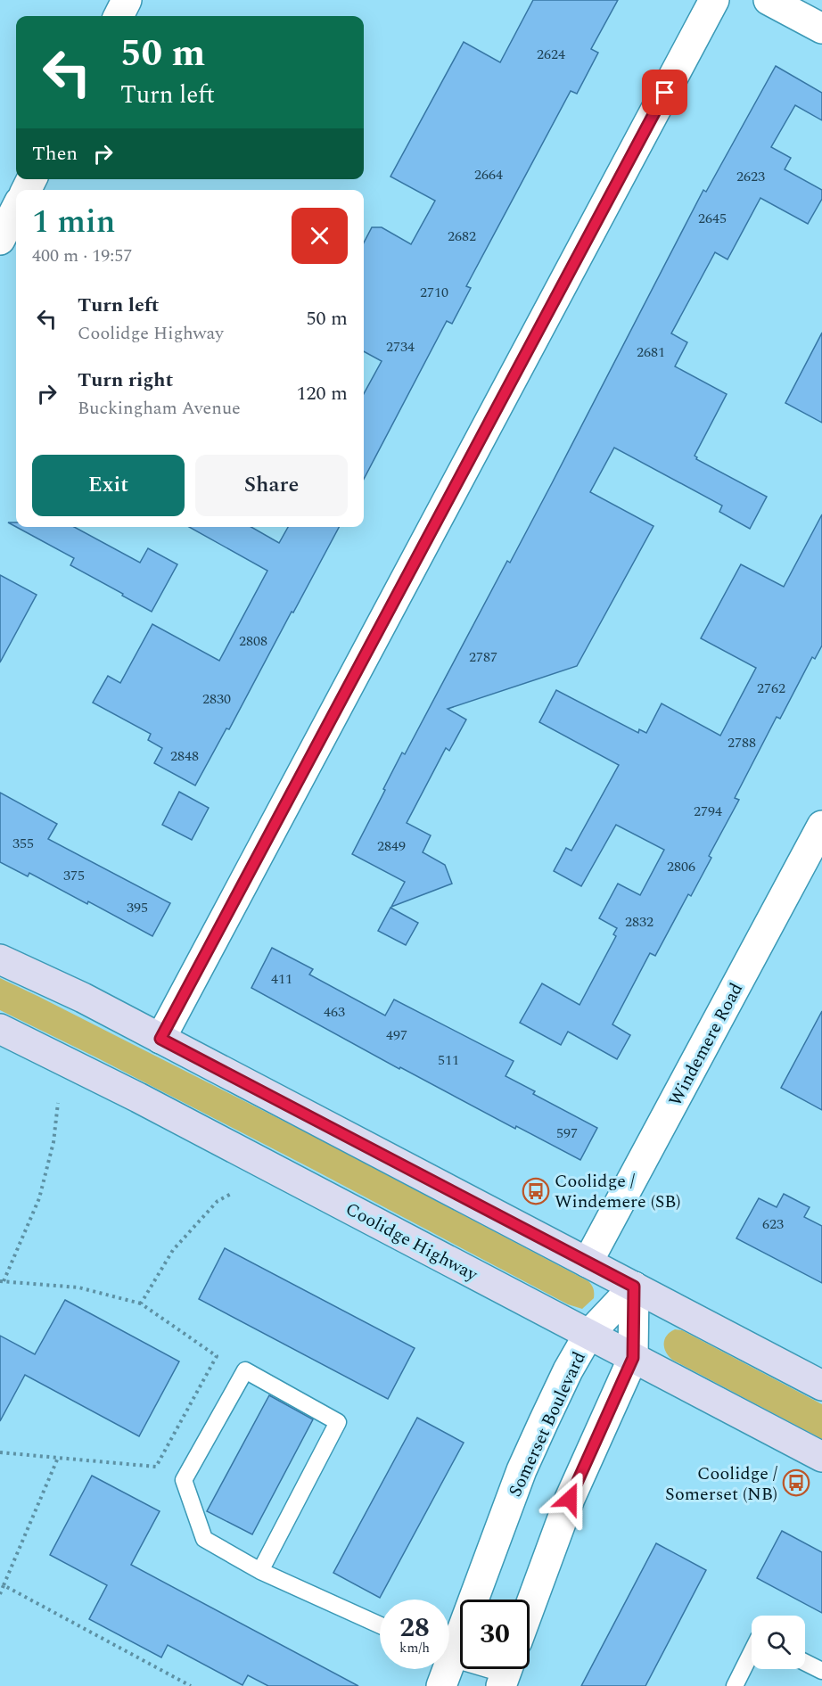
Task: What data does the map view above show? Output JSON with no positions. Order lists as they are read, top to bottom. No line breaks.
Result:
{"streets":{"main road":["Coolidge Highway"],"street":["Windemere Road","Somerset Boulevard"]},"crossings":[["Coolidge Highway","Somerset Boulevard"]],"places":{"bus stop":["Coolidge / Windemere (SB)","Coolidge / Somerset (NB)"]},"house_numbers":["2624","2664","2623","2645","2682","2710","2734","2681","2808","2787","2762","2830","2788","2848","2794","355","2849","2806","375","395","2832","411","463","497","511","597","623"],"page":{"turn":["50 m","Turn left"],"then":"Then","heading":["1 min","400 m · 19:57"],"list":[{"name":"Turn left","note":"Coolidge Highway","value":"50 m"},{"name":"Turn right","note":"Buckingham Avenue","value":"120 m"}],"buttons":["Exit","Share"],"speed":"28 km/h","limit":"30"}}
